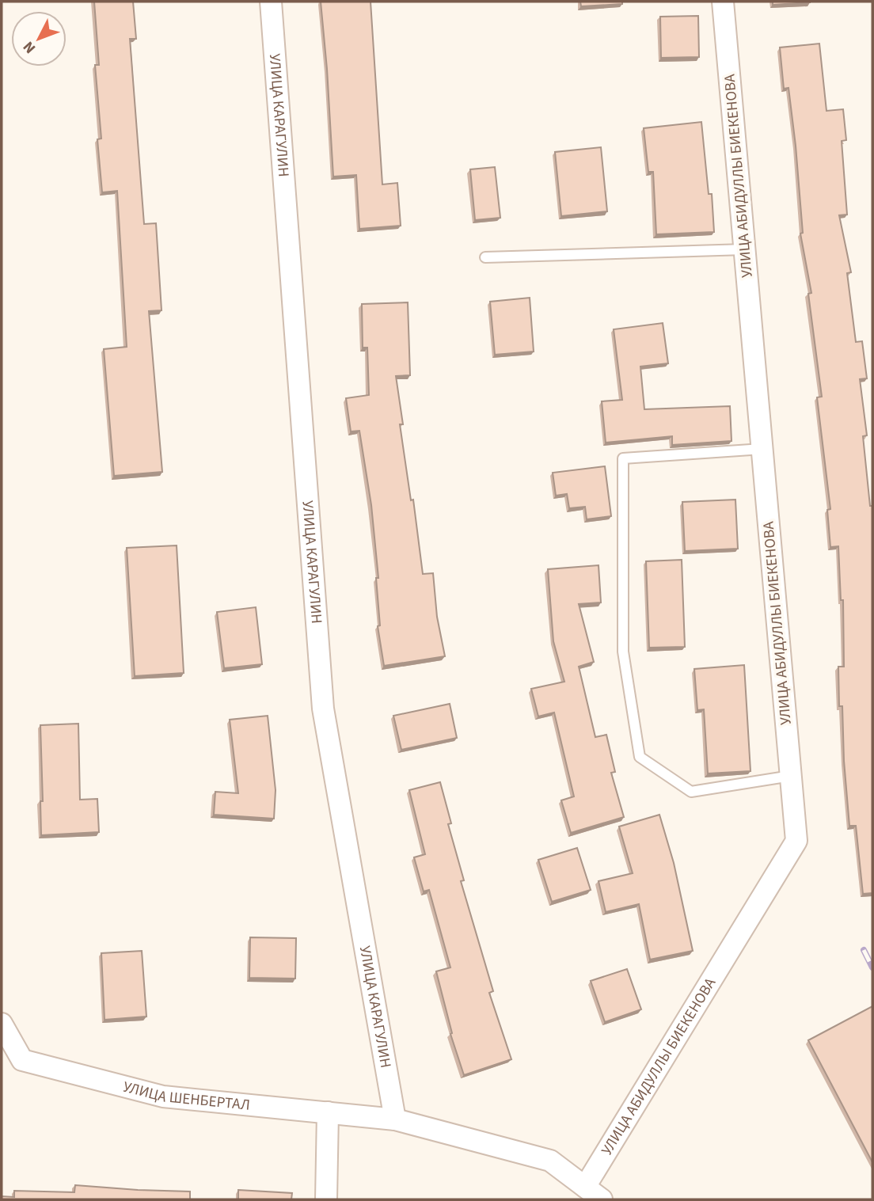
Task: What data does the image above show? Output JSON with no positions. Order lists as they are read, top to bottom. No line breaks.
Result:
{"streets":{"street":["УЛИЦА КАРАГУЛИН","УЛИЦА АБИДУЛЛЫ БИЕКЕНОВА","УЛИЦА ШЕНБЕРТАЛ"]},"crossings":[["УЛИЦА КАРАГУЛИН","УЛИЦА ШЕНБЕРТАЛ"],["УЛИЦА АБИДУЛЛЫ БИЕКЕНОВА","УЛИЦА ШЕНБЕРТАЛ"]],"north":"bottom left"}
